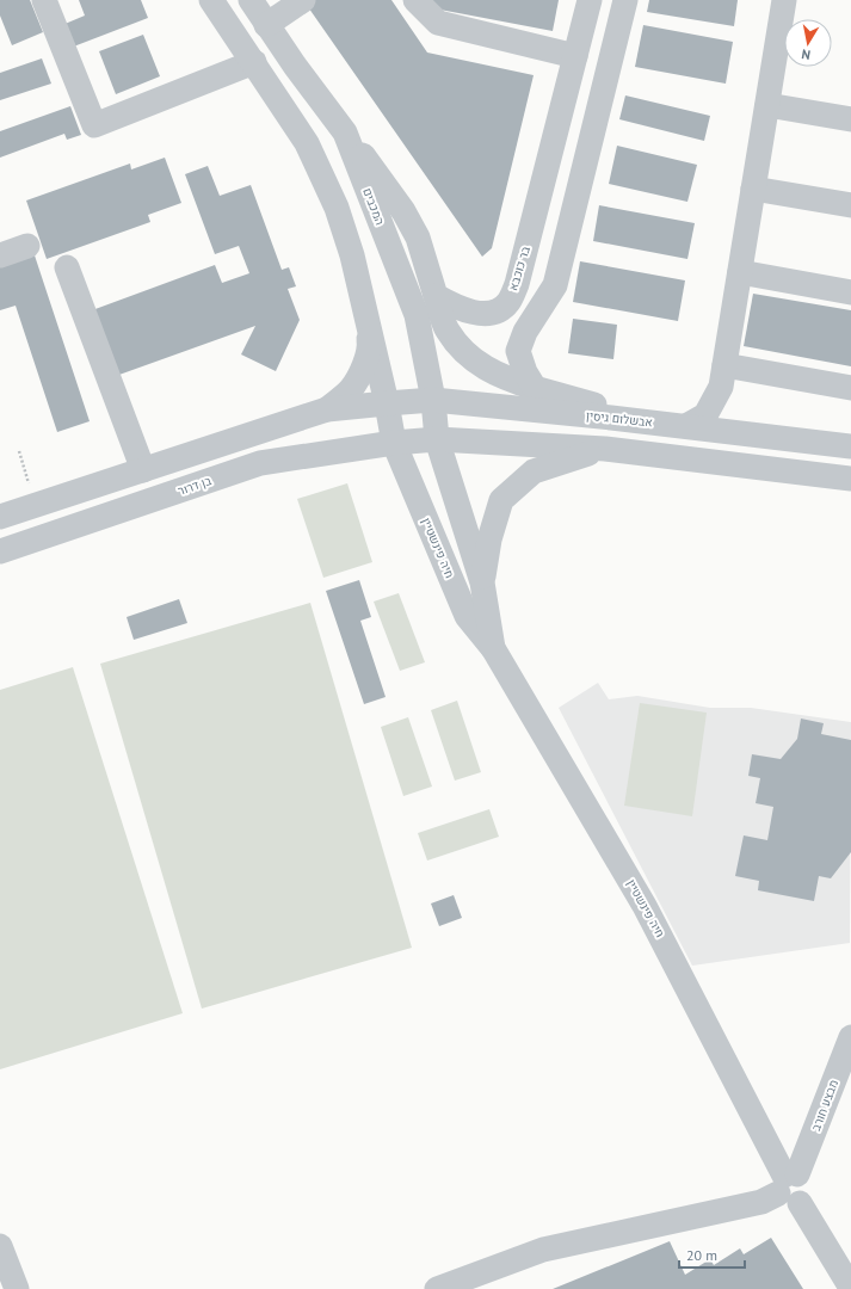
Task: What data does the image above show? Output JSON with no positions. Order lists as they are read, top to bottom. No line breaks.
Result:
{"streets":{"street":["המכבים","בר כוכבא","אבשלום גיסין","בן דרור","חיה פינשטיין","מבצע חורב"]},"crossings":[["המכבים","אבשלום גיסין"],["המכבים","חיה פינשטיין"],["בן דרור","חיה פינשטיין"],["חיה פינשטיין","מבצע חורב"]],"scale_bar":"20 m","north":"bottom"}
